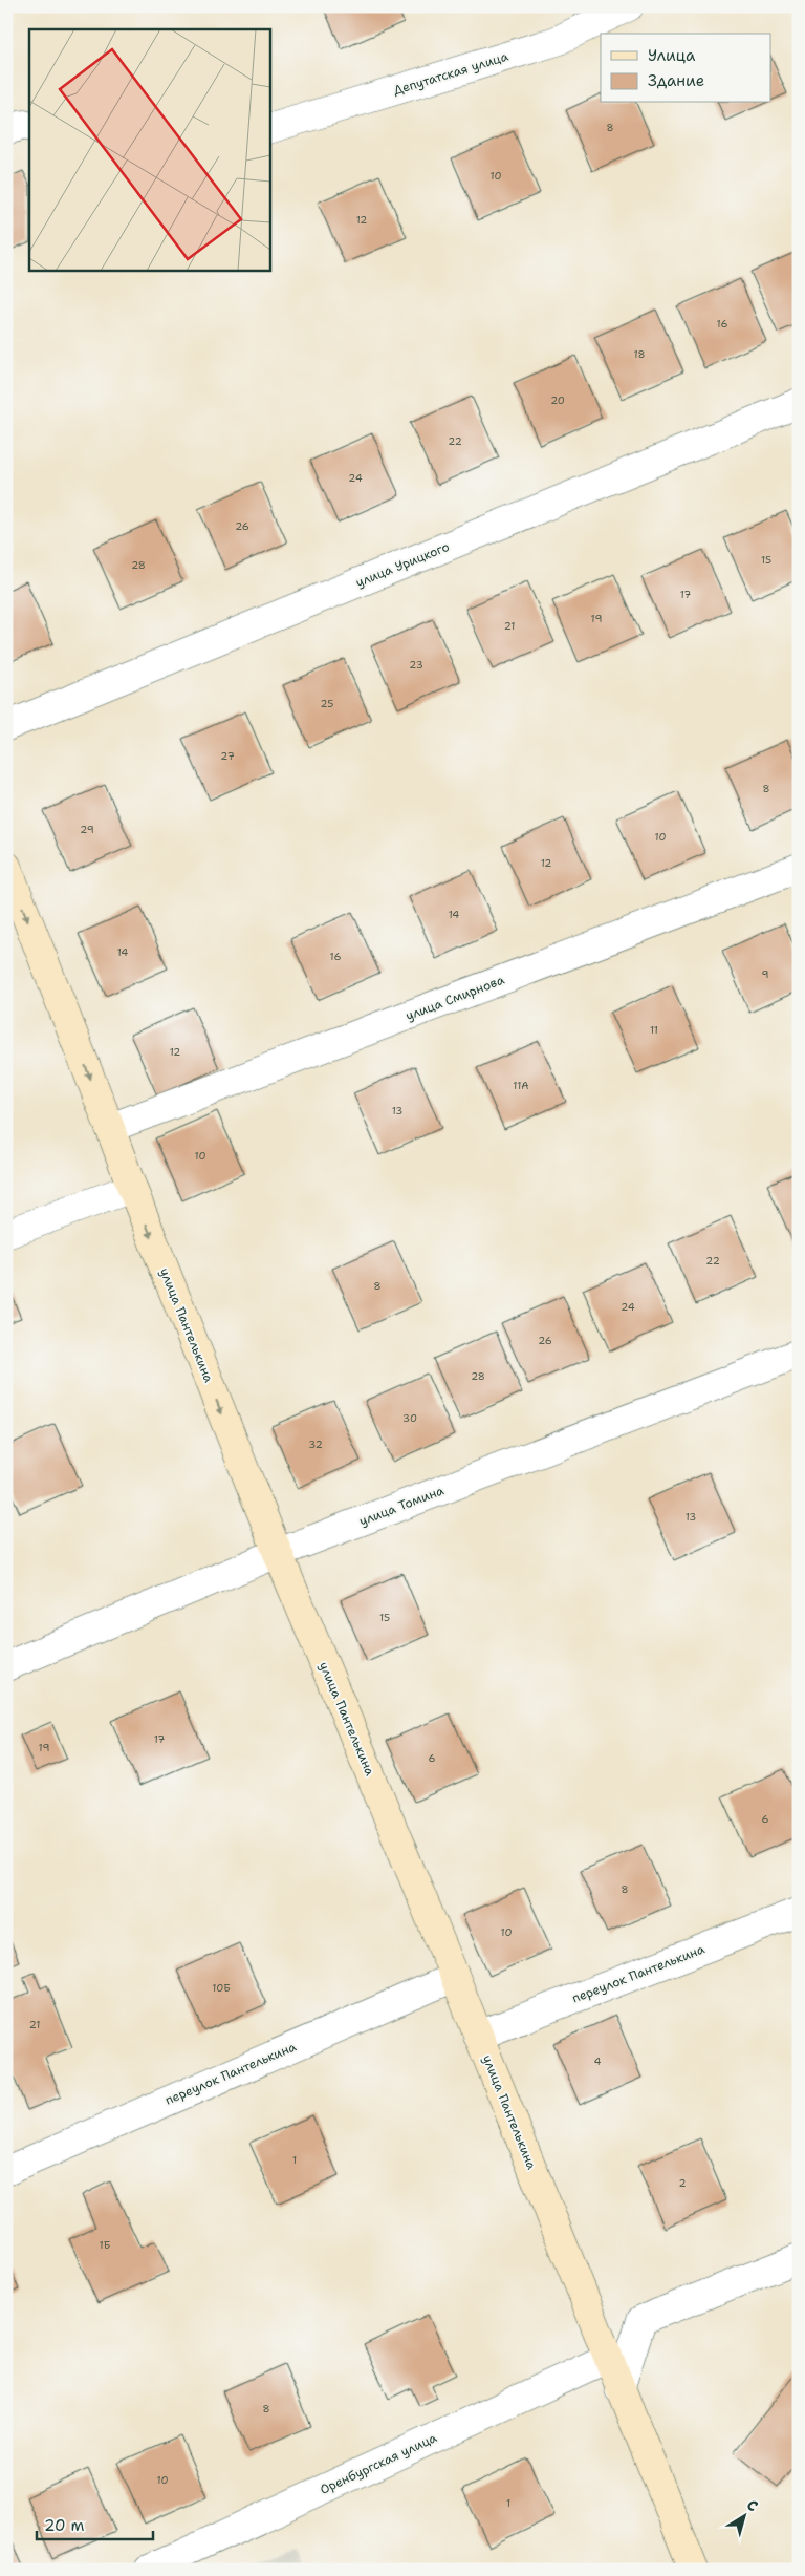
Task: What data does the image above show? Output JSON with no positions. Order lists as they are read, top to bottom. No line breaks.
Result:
{"streets":{"main road":["улица Пантелькина"],"street":["Депутатская улица","улица Урицкого","улица Смирнова","улица Томина","переулок Пантелькина","Оренбургская улица"]},"crossings":[["улица Смирнова","улица Пантелькина"],["улица Пантелькина","улица Томина"],["улица Пантелькина","переулок Пантелькина"],["улица Пантелькина","Оренбургская улица"]],"one_way":["улица Пантелькина"],"house_numbers":["8","10","12","16","18","20","22","24","26","15","28","17","19","21","23","25","27","8","29","10","12","14","14","16","9","11","12","11А","13","10","22","8","24","26","28","30","32","13","15","17","19","6","6","8","10","10Б","21","4","1","2","1Б","8","10","1"],"legend":["Улица","Здание"],"scale_bar":"20 m","north":"top right"}
